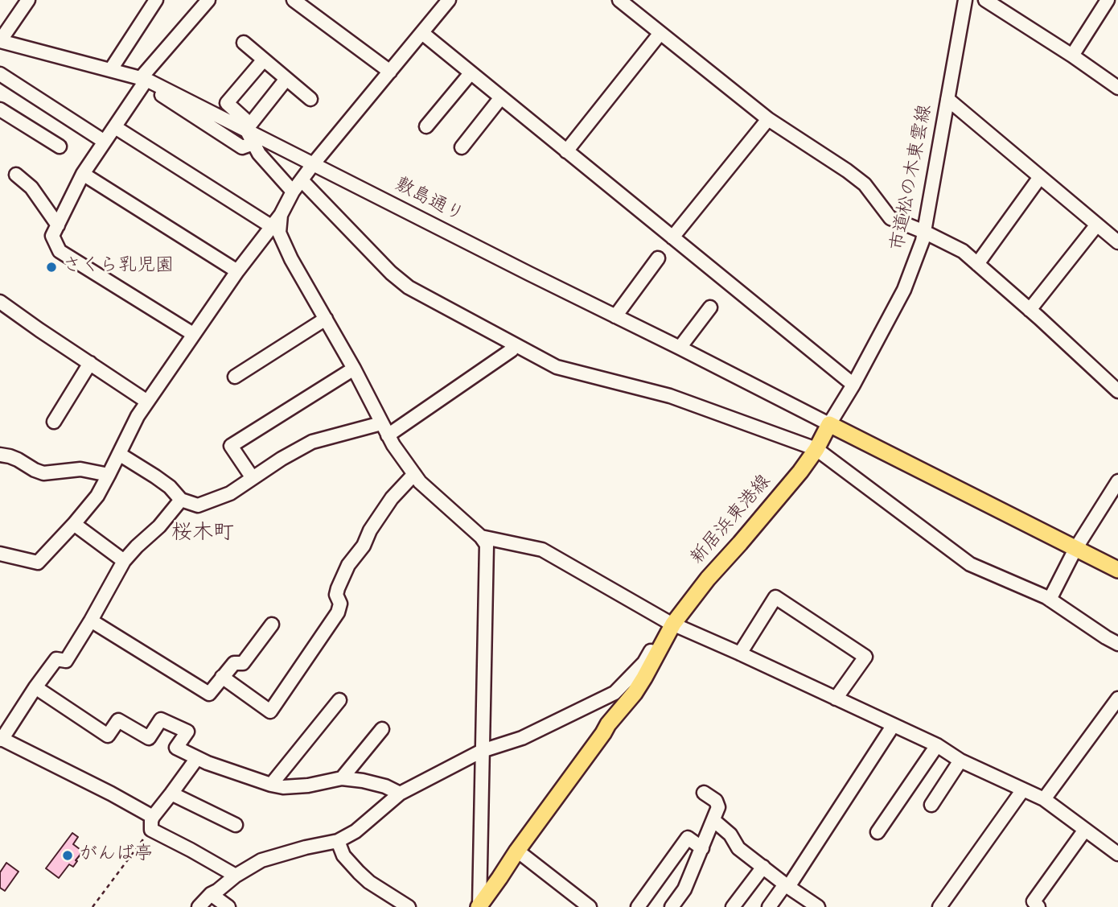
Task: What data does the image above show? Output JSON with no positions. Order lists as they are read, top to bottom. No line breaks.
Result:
{"streets":{"main road":["新居浜東港線"],"street":["市道松の木東雲線","敷島通り"]},"crossings":[["市道松の木東雲線","敷島通り"],["市道松の木東雲線","新居浜東港線"],["敷島通り","新居浜東港線"]],"districts":["桜木町"],"places":["さくら乳児園","がんば亭"]}
